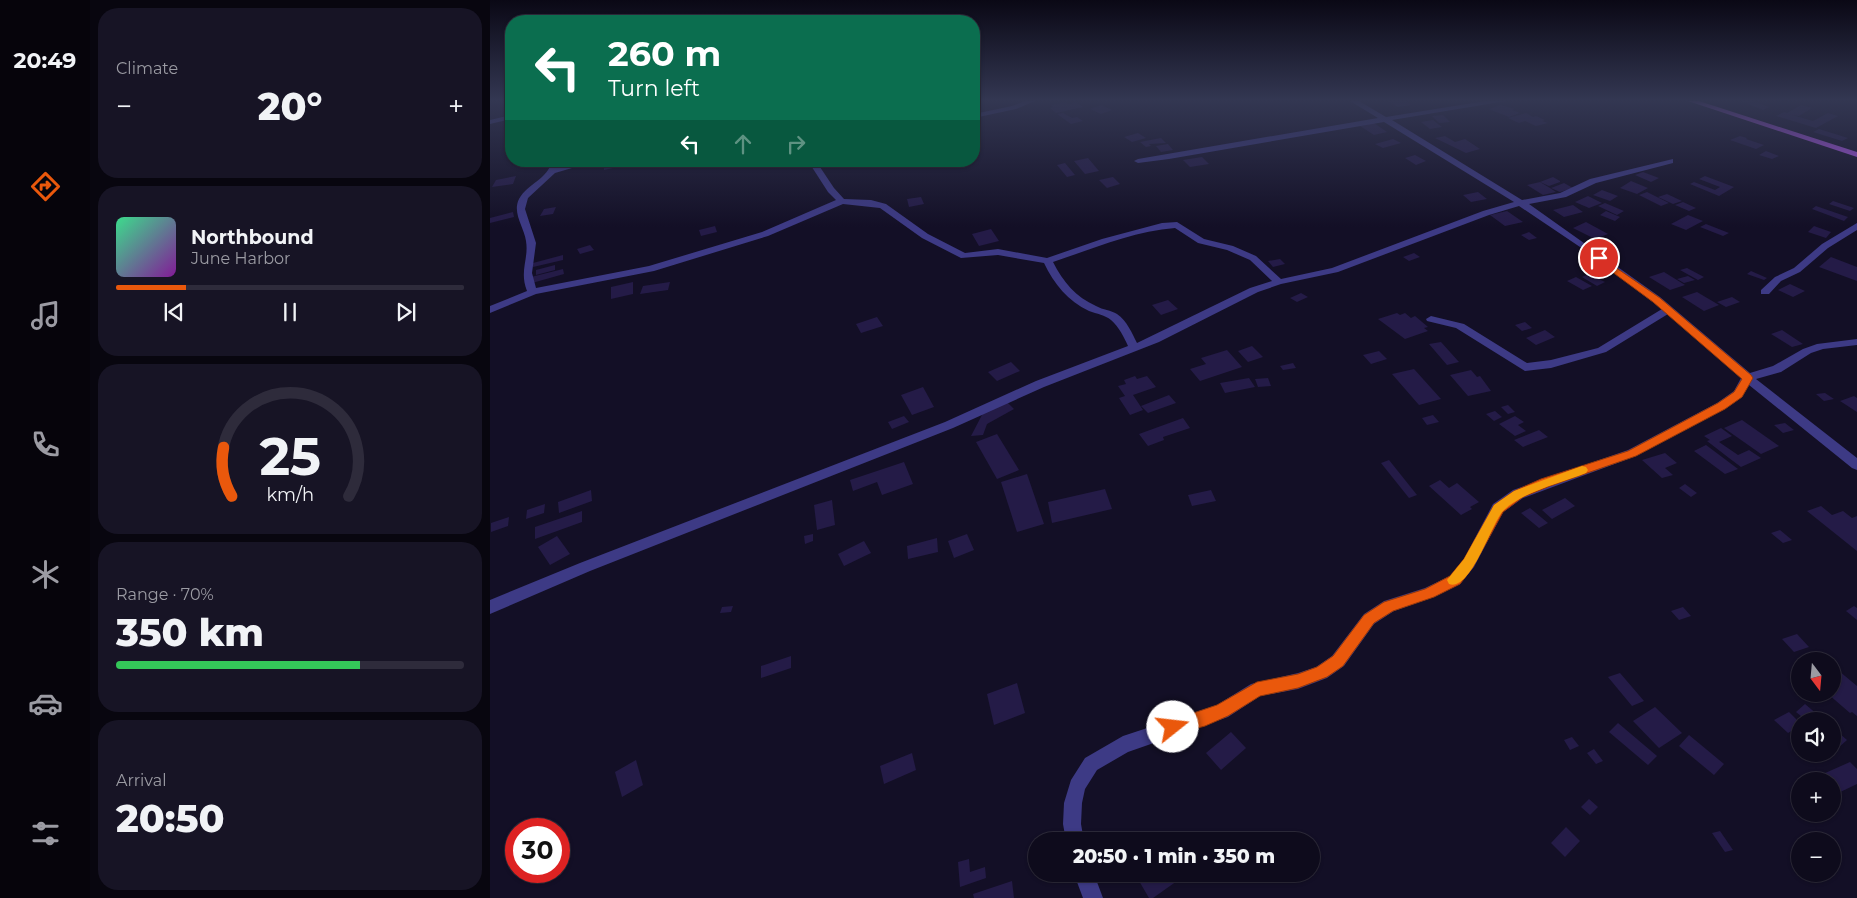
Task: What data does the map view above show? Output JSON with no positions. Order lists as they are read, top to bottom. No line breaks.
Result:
{"north":"bottom","page":{"tabs":"20:49","tile":["Climate",["Range · 70%","350 km"],["Arrival","20:50"]],"turn":["260 m","Turn left"],"heat":["−","20°","+"],"song":["Northbound","June Harbor"],"map_buttons":["+","−"],"limit":"30","trip":"20:50 · 1 min · 350 m","gauge":["25","km/h"]}}
